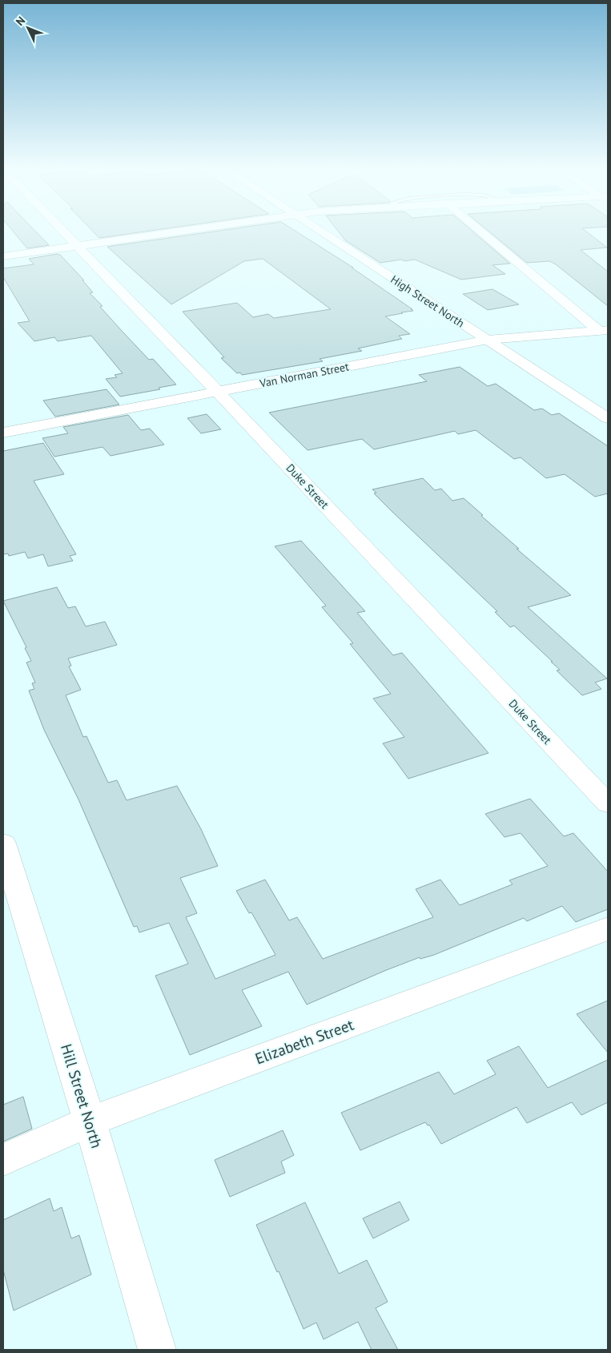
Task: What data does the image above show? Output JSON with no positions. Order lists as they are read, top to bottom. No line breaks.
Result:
{"streets":{"street":["High Street North","Van Norman Street","Duke Street","Elizabeth Street","Hill Street North"]},"crossings":[["High Street North","Van Norman Street"],["Van Norman Street","Duke Street"],["Elizabeth Street","Hill Street North"]],"north":"top left"}
